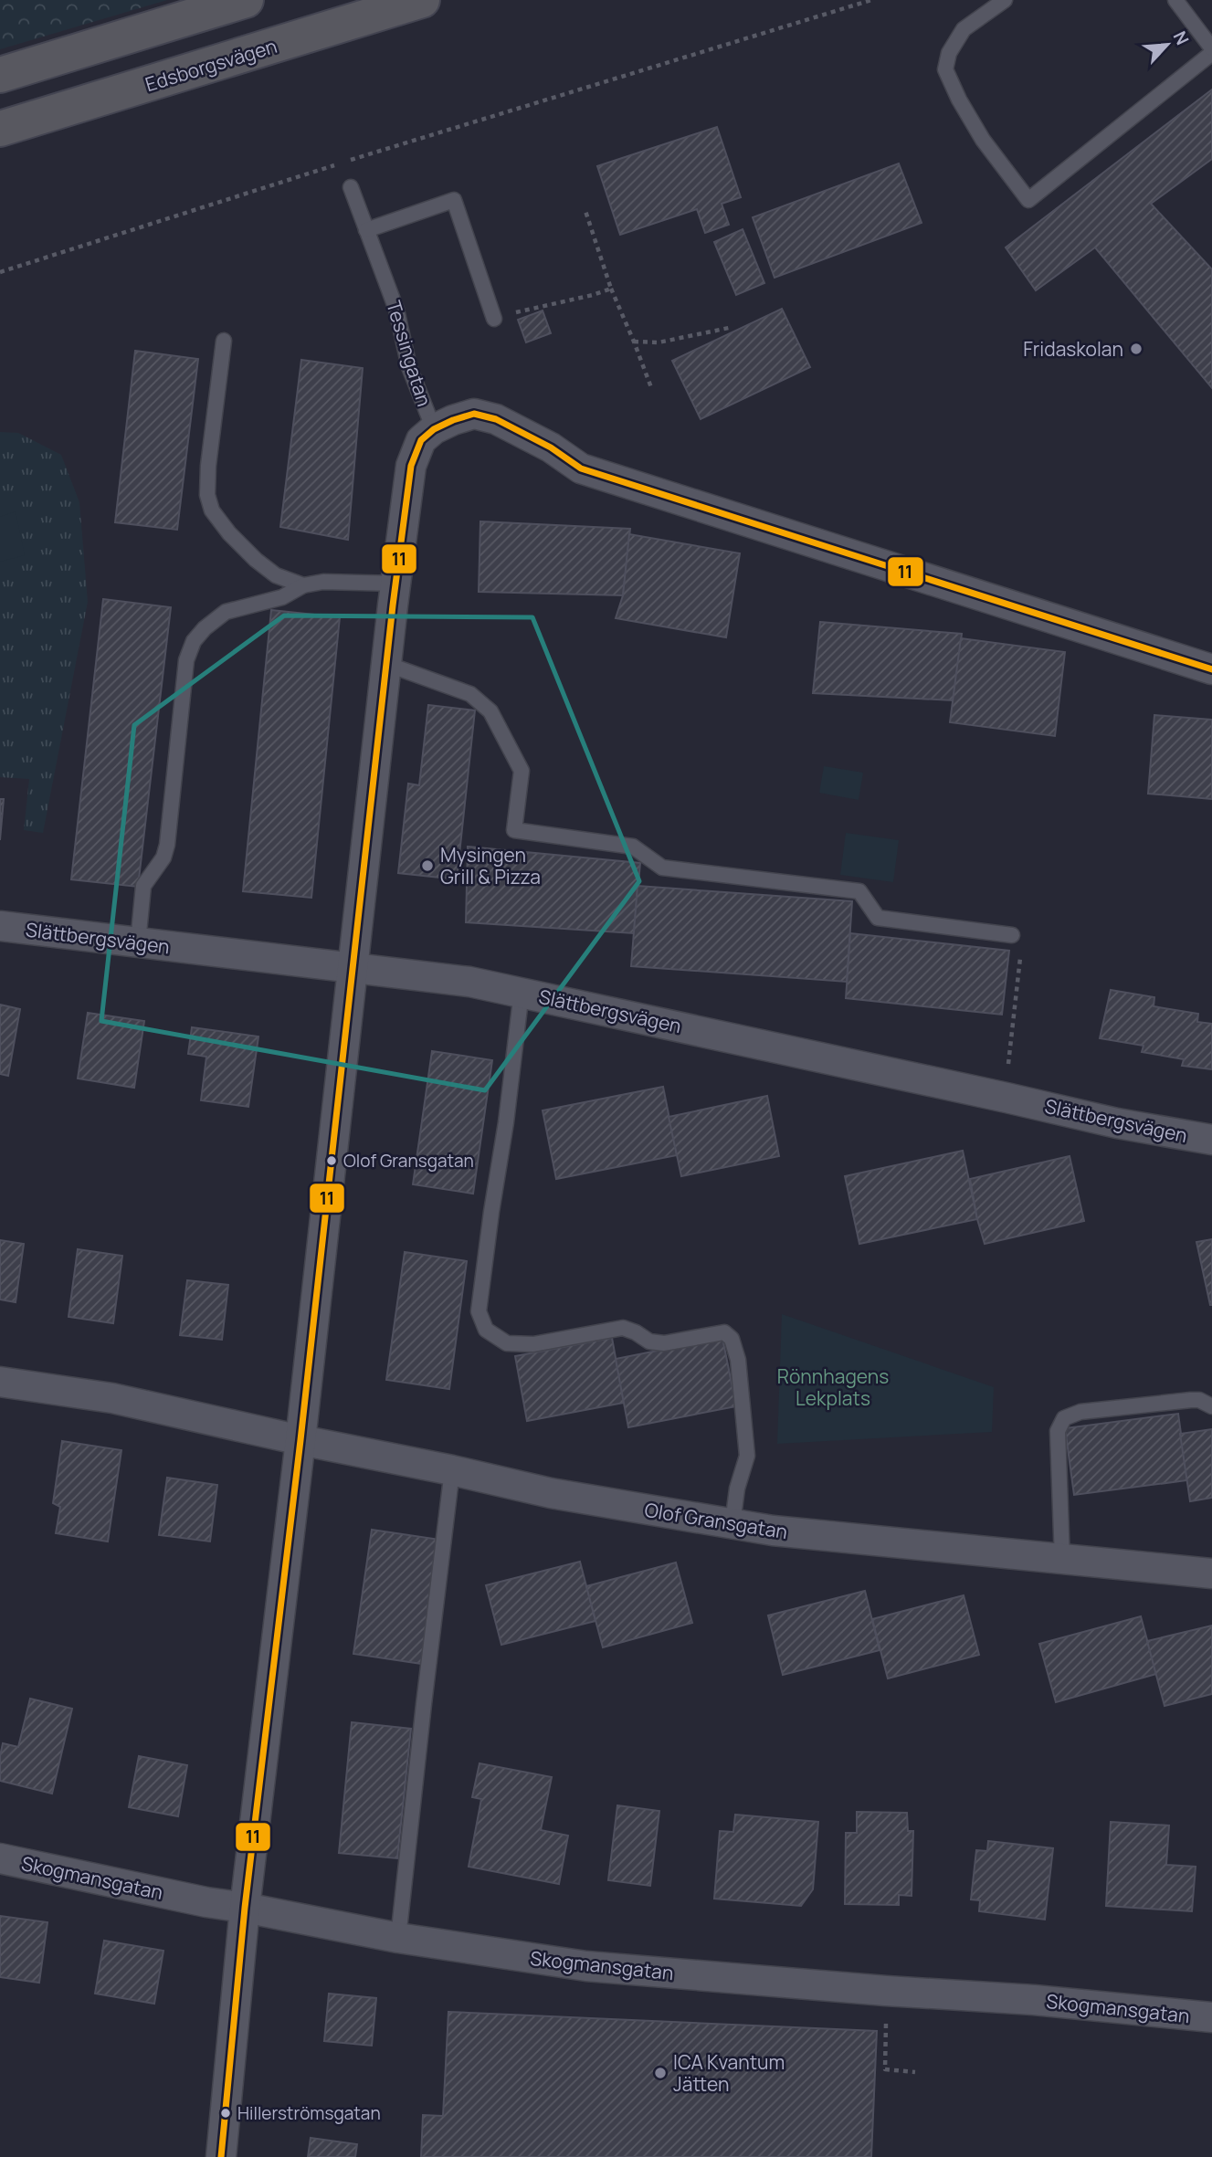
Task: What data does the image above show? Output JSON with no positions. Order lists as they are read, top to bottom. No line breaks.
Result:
{"streets":{"highway":["Edsborgsvägen"],"street":["Tessingatan","Slättbergsvägen","Olof Gransgatan","Skogmansgatan"]},"crossings":[["Tessingatan","Slättbergsvägen"],["Tessingatan","Olof Gransgatan"],["Tessingatan","Skogmansgatan"]],"parks":["Rönnhagens Lekplats"],"places":["Fridaskolan","Mysingen Grill & Pizza","Olof Gransgatan","ICA Kvantum Jätten","Hillerströmsgatan"],"lines":["transit line 11"],"north":"top right"}
